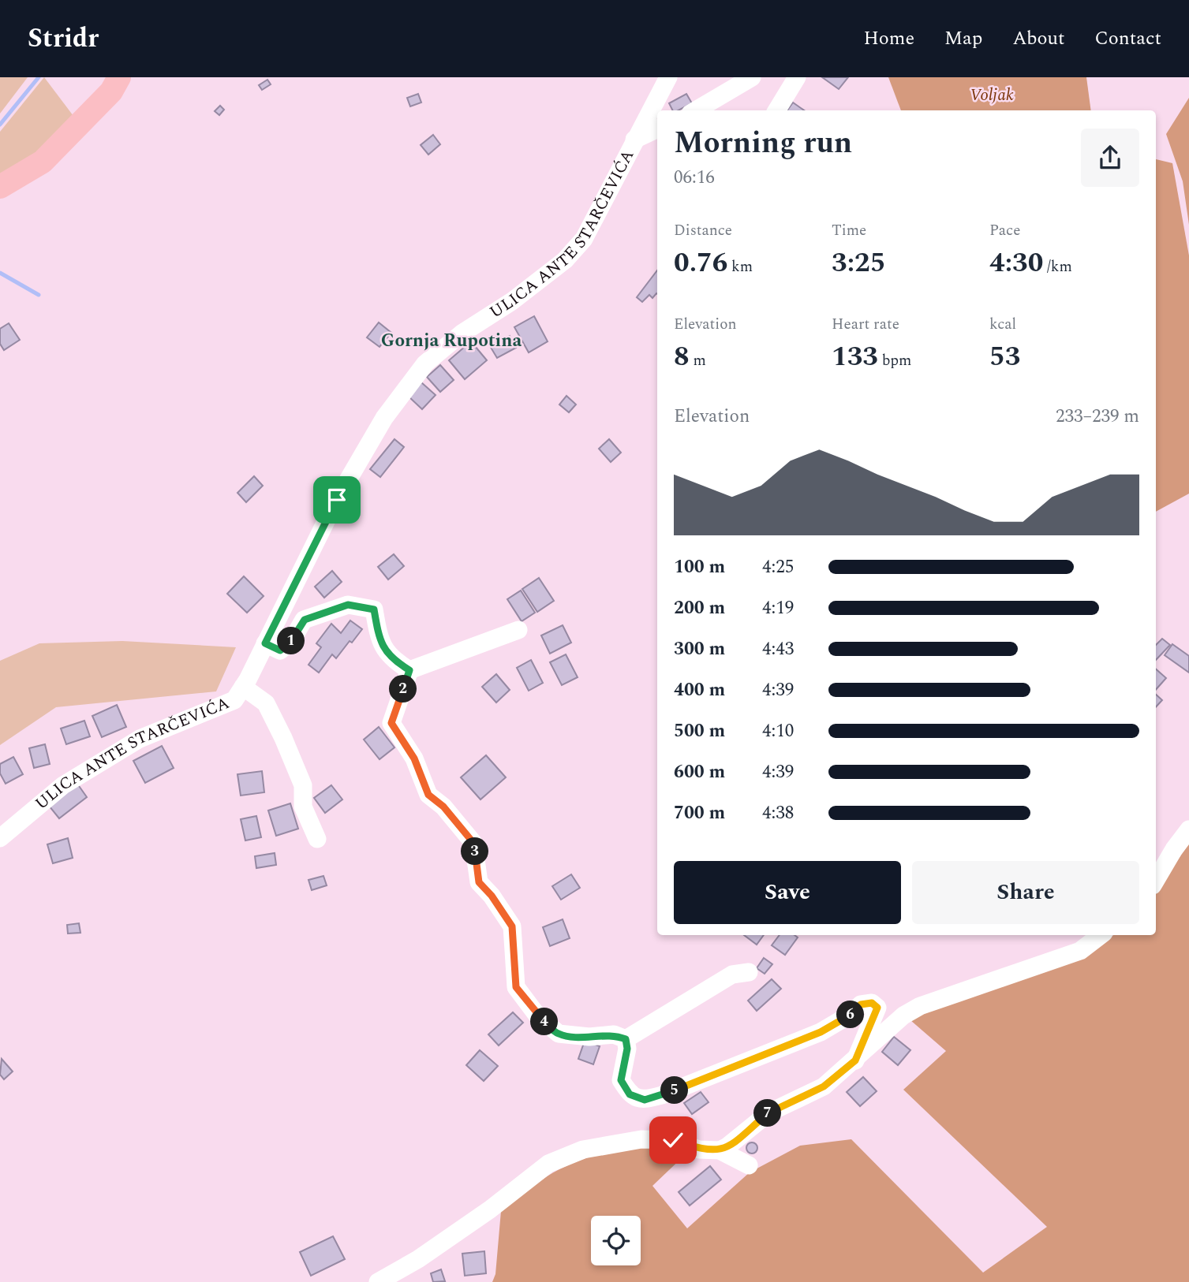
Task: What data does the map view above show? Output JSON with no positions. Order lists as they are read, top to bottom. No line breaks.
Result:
{"streets":{"street":["ULICA ANTE STARČEVIĆA"]},"districts":["Gornja Rupotina"],"parks":["Voljak"],"page":{"header":"Stridr","nav":["Home","Map","About","Contact"],"heading":["Morning run","06:16"],"stats":[["Distance","0.76 km"],["Time","3:25"],["Pace","4:30 /km"],["Elevation","8 m"],["Heart rate","133 bpm"],["kcal","53"]],"chart":["Elevation","233–239 m"],"list":[{"name":"100 m","note":"4:25"},{"name":"200 m","note":"4:19"},{"name":"300 m","note":"4:43"},{"name":"400 m","note":"4:39"},{"name":"500 m","note":"4:10"},{"name":"600 m","note":"4:39"},{"name":"700 m","note":"4:38"}],"pins":["1","2","3","6","4","5","7"],"buttons":["Save","Share"]}}
